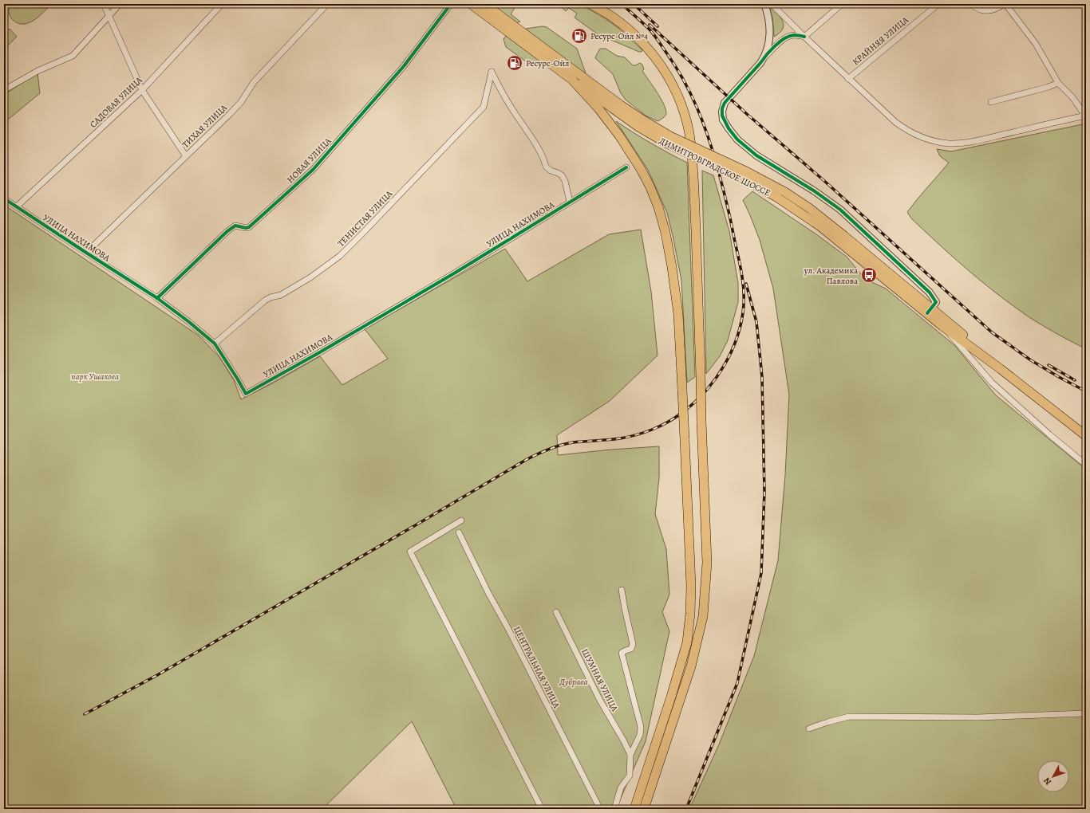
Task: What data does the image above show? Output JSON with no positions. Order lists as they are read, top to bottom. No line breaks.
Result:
{"streets":{"main road":["ДИМИТРОВГРАДСКОЕ ШОССЕ"],"street":["КРАЙНЯЯ УЛИЦА","САДОВАЯ УЛИЦА","ТИХАЯ УЛИЦА","НОВАЯ УЛИЦА","ТЕНИСТАЯ УЛИЦА","УЛИЦА НАХИМОВА","ЦЕНТРАЛЬНАЯ УЛИЦА","ШУМНАЯ УЛИЦА"]},"crossings":[["САДОВАЯ УЛИЦА","УЛИЦА НАХИМОВА"],["ТИХАЯ УЛИЦА","УЛИЦА НАХИМОВА"],["НОВАЯ УЛИЦА","УЛИЦА НАХИМОВА"],["ТЕНИСТАЯ УЛИЦА","УЛИЦА НАХИМОВА"]],"parks":["парк Ушакова","Дубрава"],"places":{"fuel station":["Ресурс-Ойл №4","Ресурс-Ойл"],"bus stop":["ул. Академика Павлова"]},"north":"bottom left"}
